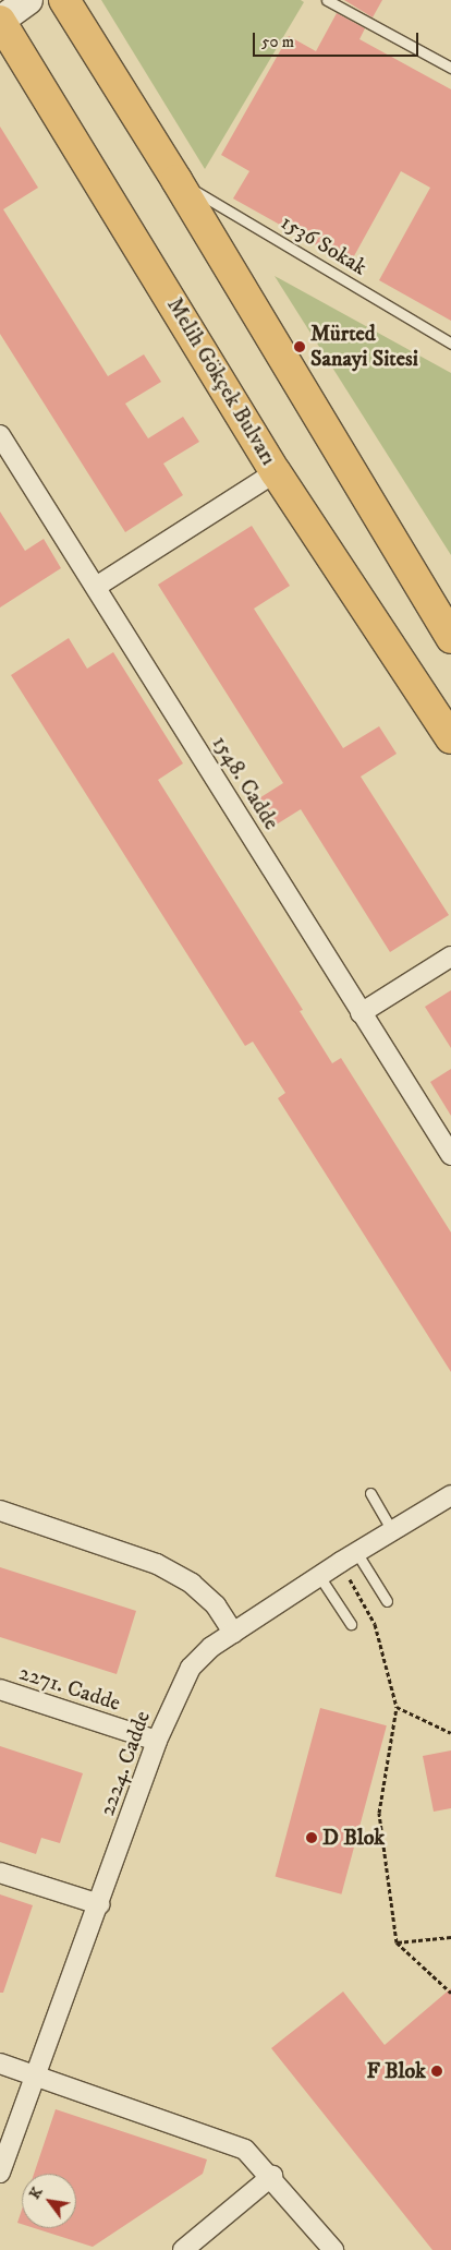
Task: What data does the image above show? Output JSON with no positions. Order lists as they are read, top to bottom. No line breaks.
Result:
{"streets":{"main road":["Melih Gökçek Bulvarı"],"street":["1548. Cadde","2271. Cadde","2224. Cadde"],"lane":["1536 Sokak"]},"crossings":[["2271. Cadde","2224. Cadde"]],"places":["Mürted Sanayi Sitesi","D Blok","F Blok"],"scale_bar":"50 m","north":"top left"}
